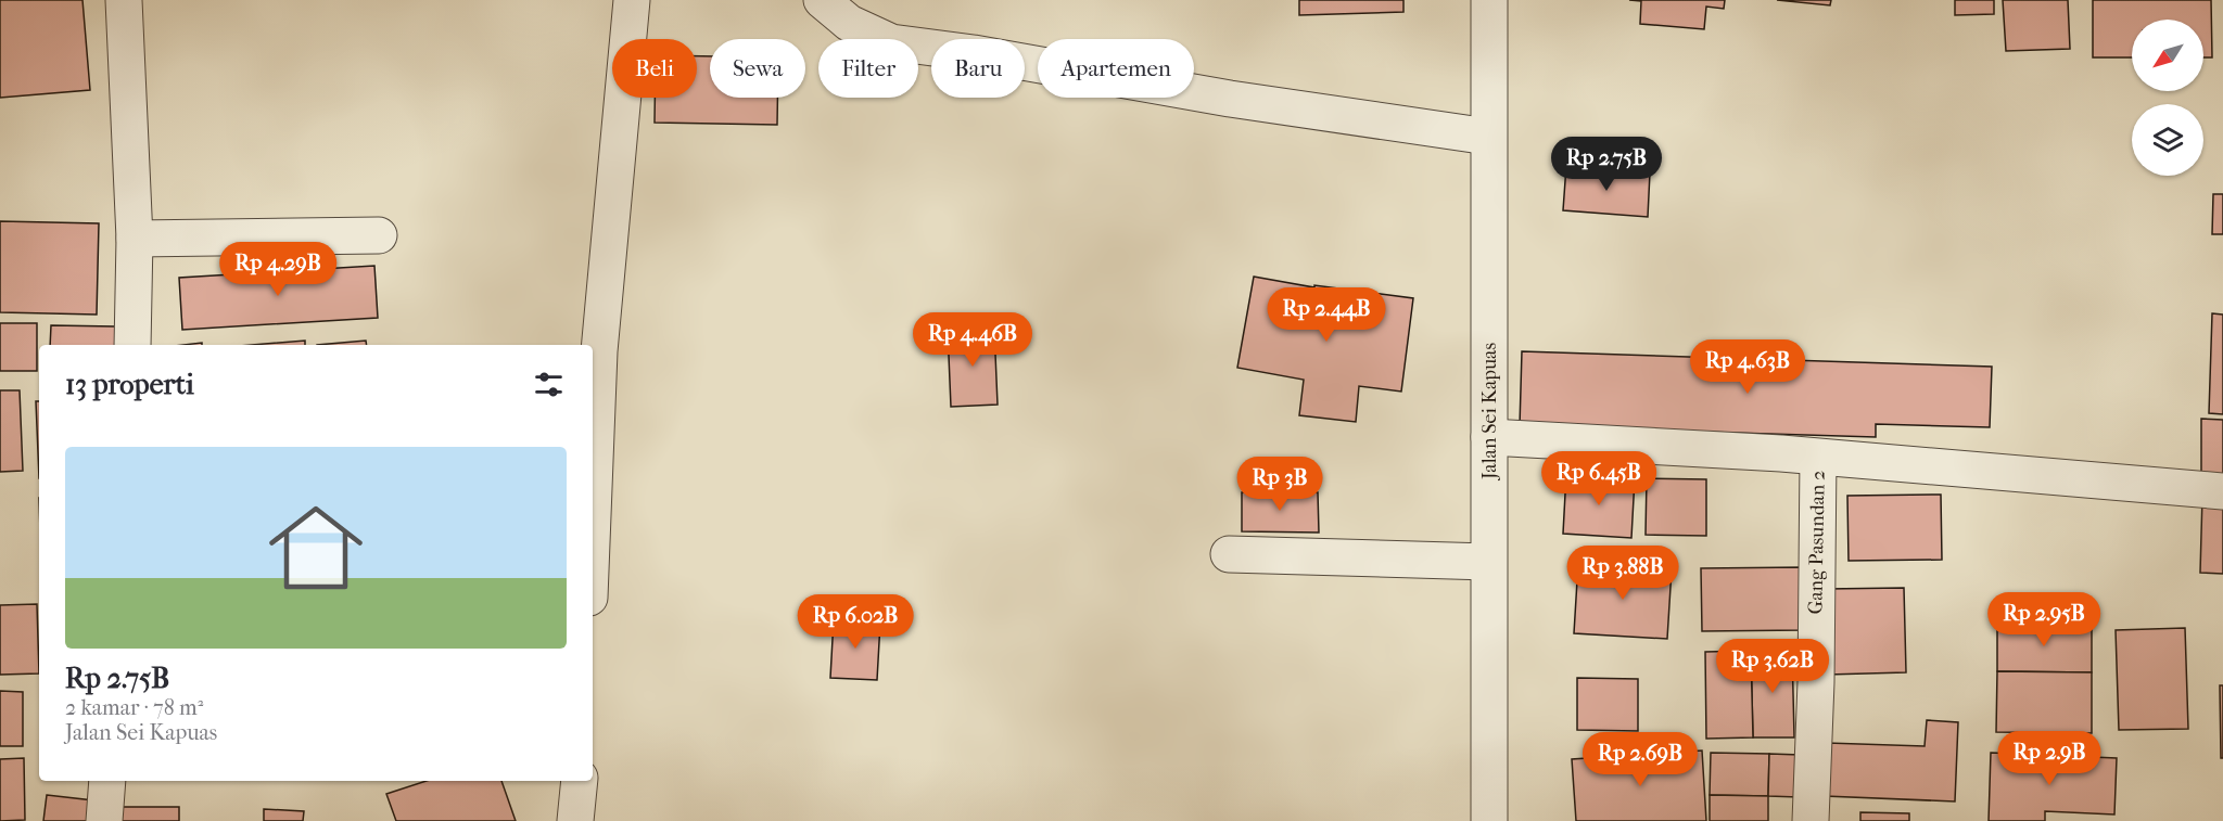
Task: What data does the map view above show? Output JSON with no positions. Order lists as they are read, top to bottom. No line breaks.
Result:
{"streets":{"street":["Jalan Sei Kapuas","Gang Pasundan 2"]},"crossings":[["Jalan Sei Kapuas","Gang Pasundan 2"]],"north":"bottom left","page":{"chip":["Beli","Sewa","Filter","Baru","Apartemen"],"price":["Rp 2.75B","Rp 4.29B","Rp 2.44B","Rp 4.46B","Rp 4.63B","Rp 6.45B","Rp 3B","Rp 3.88B","Rp 2.95B","Rp 6.02B","Rp 3.62B","Rp 2.9B","Rp 2.69B"],"heading":"13 properti","list":[{"name":"Rp 2.75B","note":"2 kamar · 78 m² · Jalan Sei Kapuas"}]}}
